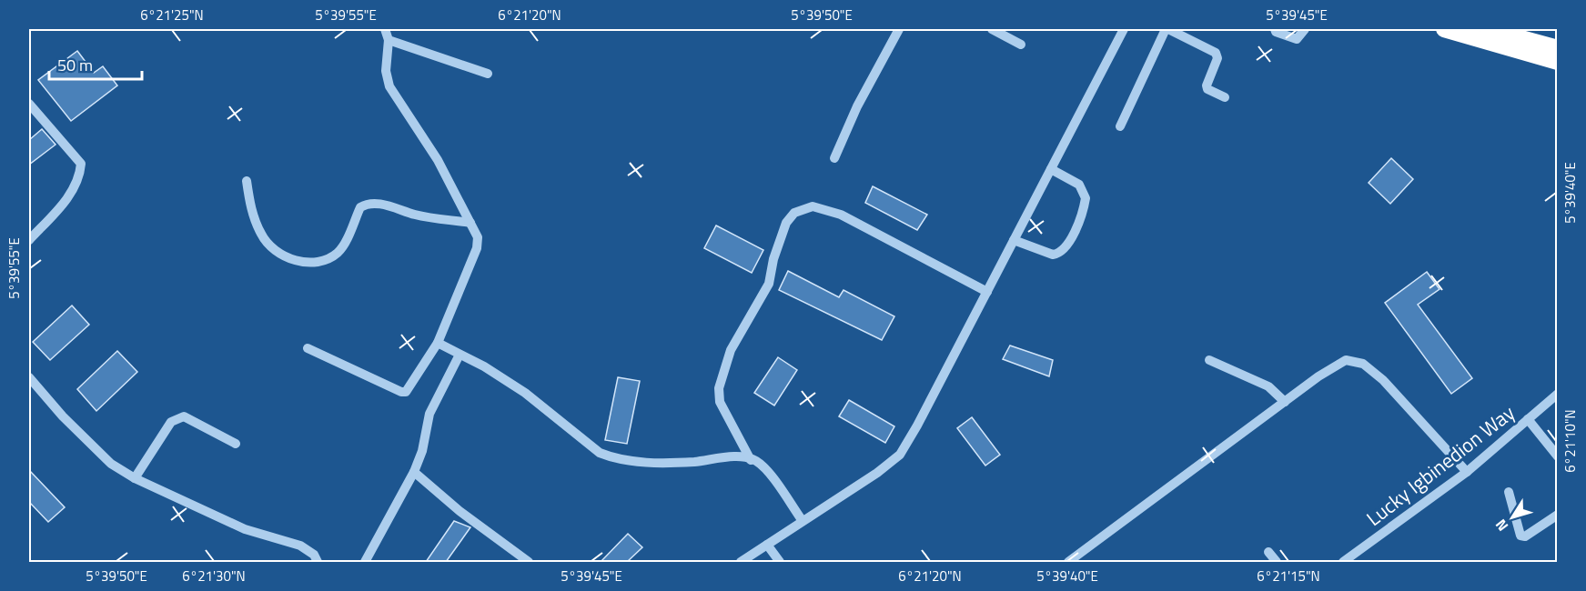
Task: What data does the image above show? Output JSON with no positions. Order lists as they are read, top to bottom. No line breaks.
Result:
{"streets":{"street":["Lucky Igbinedion Way"]},"scale_bar":"50 m","north":"bottom left","coordinates":["6°21'25\"N","5°39'55\"E","6°21'20\"N","5°39'50\"E","5°39'45\"E","5°39'40\"E","6°21'10\"N","6°21'30\"N","6°21'15\"N"]}
